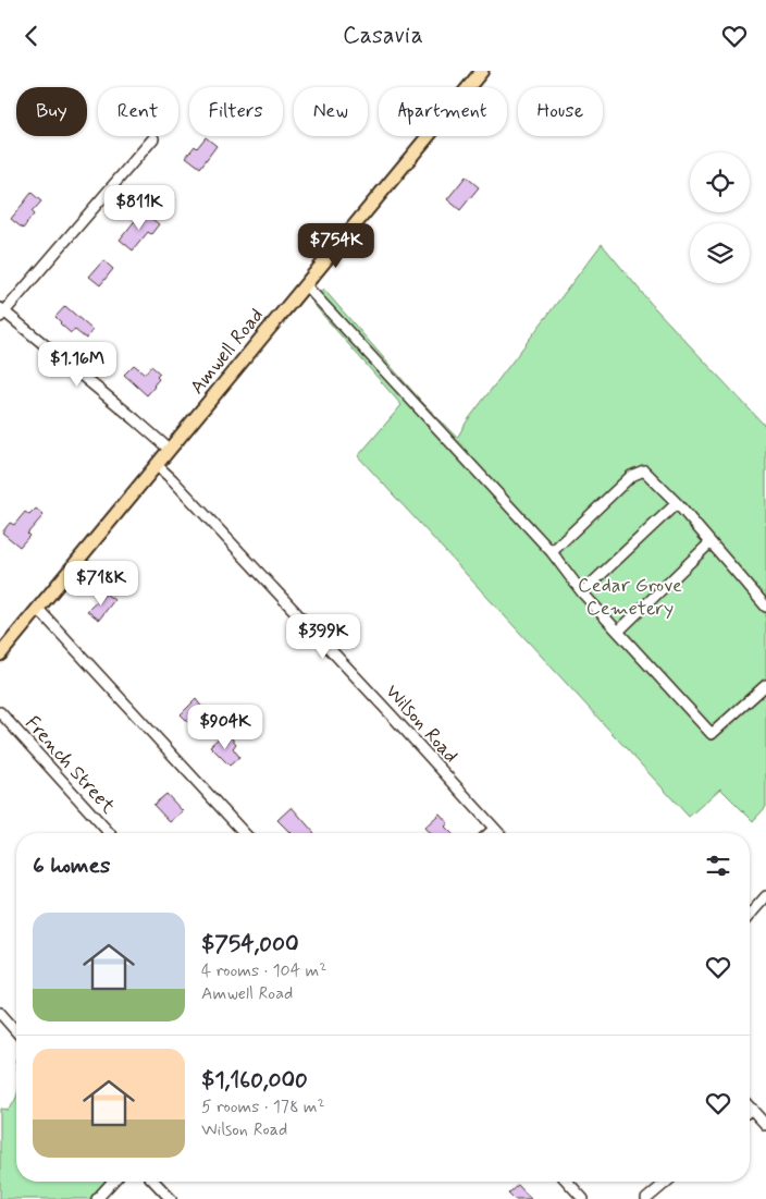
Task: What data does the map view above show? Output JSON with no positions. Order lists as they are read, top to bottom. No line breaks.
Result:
{"streets":{"main road":["Amwell Road"],"street":["Wilson Road","French Street"]},"crossings":[["Amwell Road","Wilson Road"]],"parks":["Cedar Grove Cemetery"],"page":{"header":"Casavia","chip":["Buy","Rent","Filters","New","Apartment","House"],"price":["$811K","$754K","$1.16M","$718K","$399K","$904K"],"heading":"6 homes","list":[{"name":"$754,000","note":"4 rooms · 104 m² · Amwell Road"},{"name":"$1,160,000","note":"5 rooms · 178 m² · Wilson Road"}]}}
